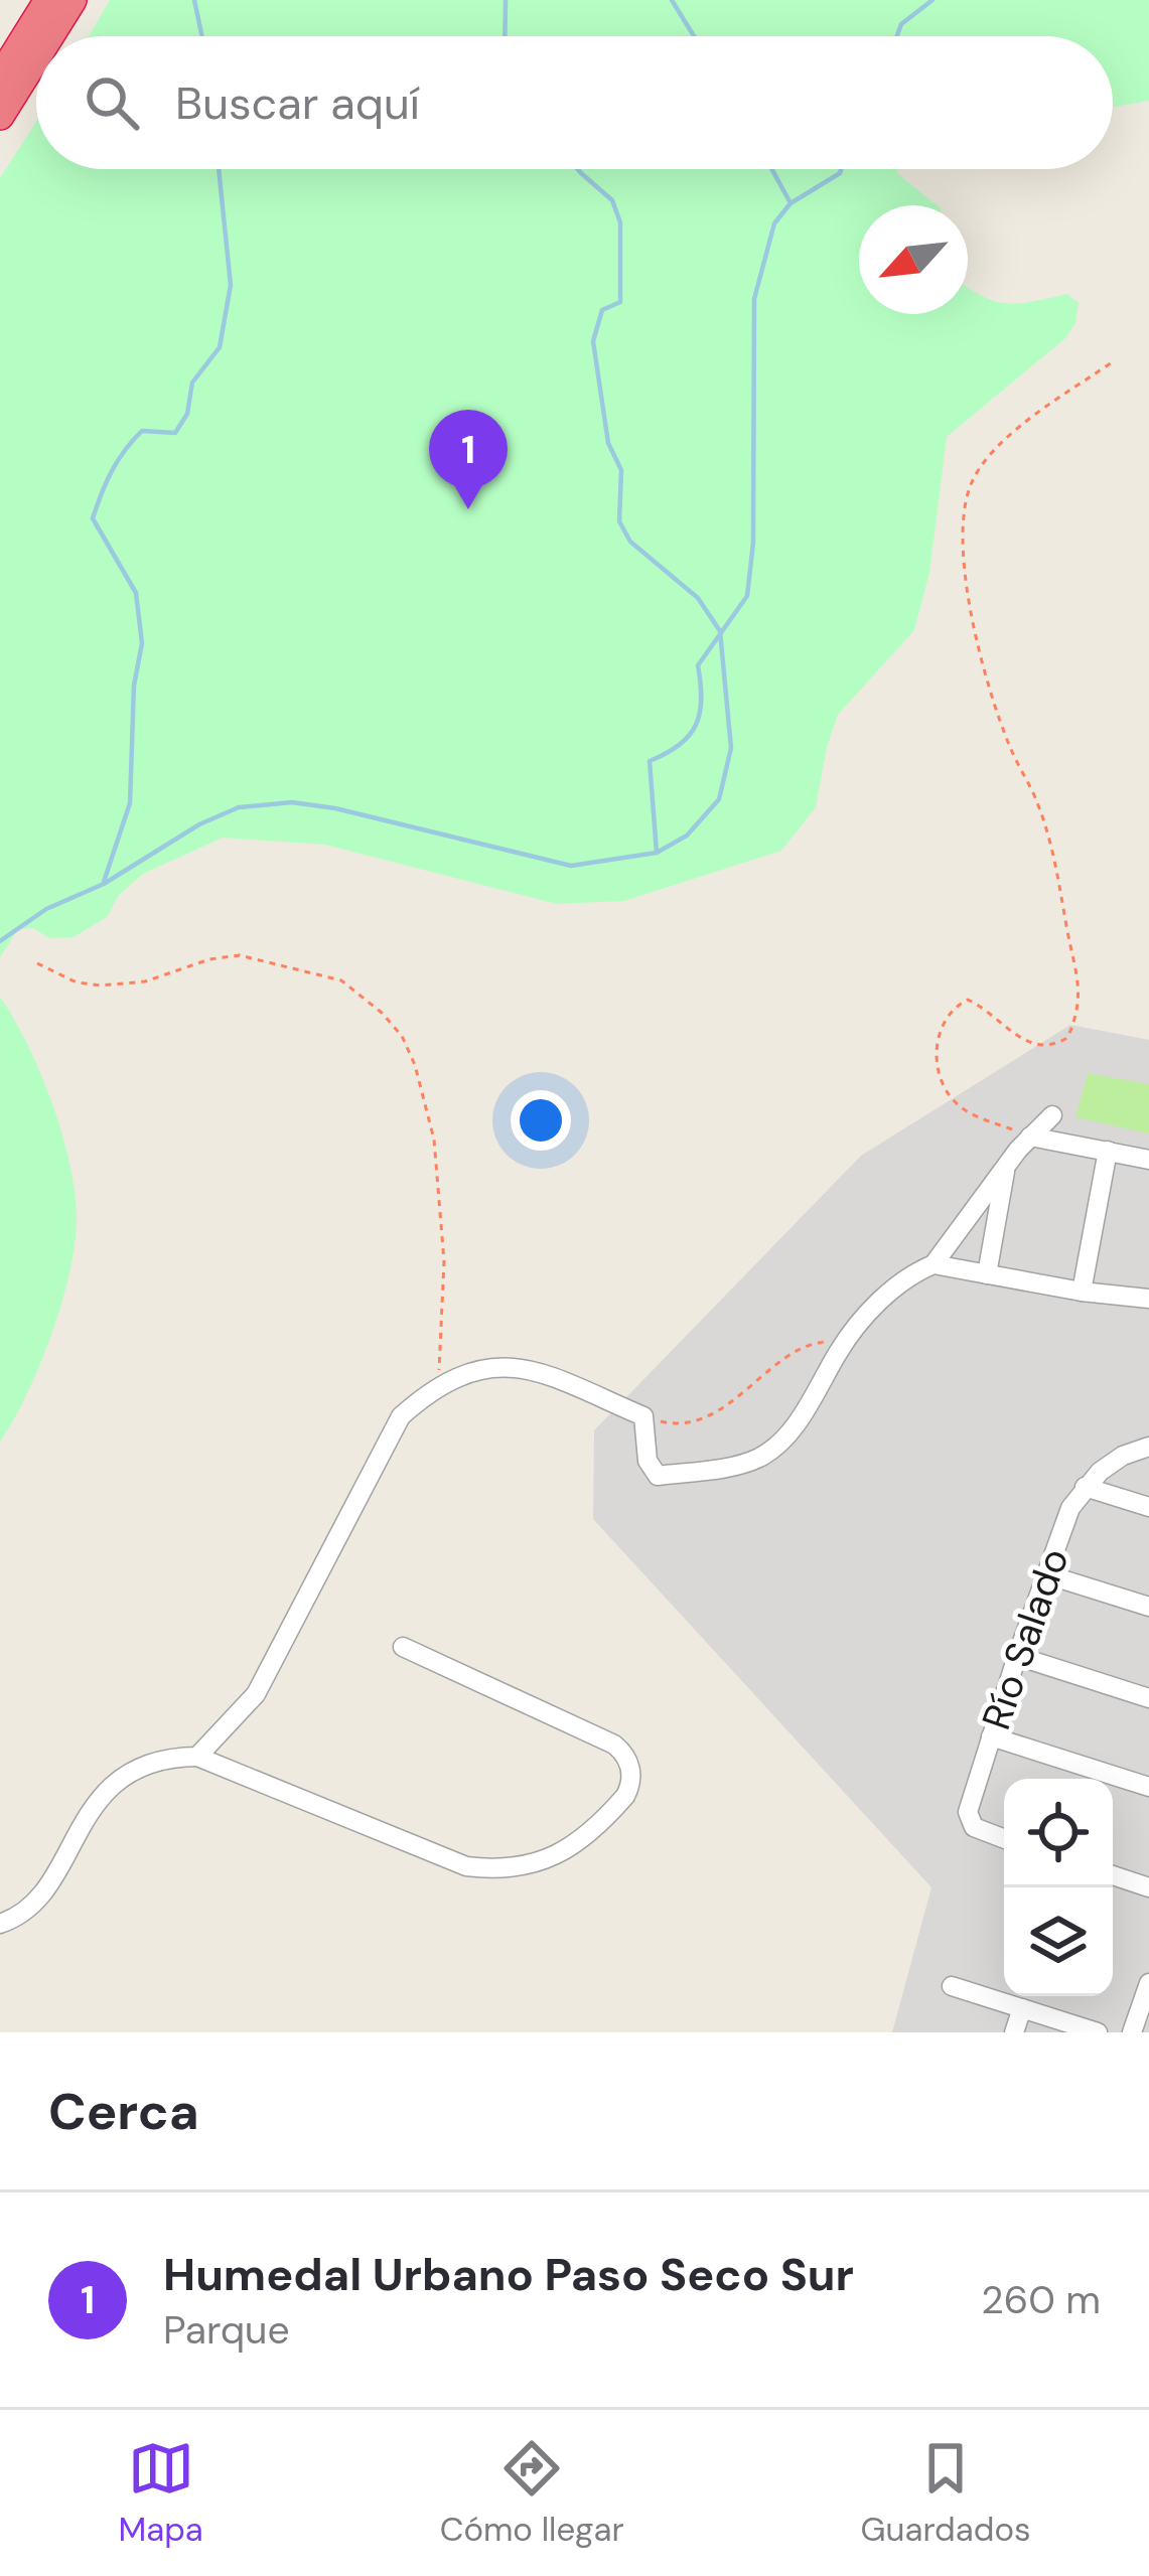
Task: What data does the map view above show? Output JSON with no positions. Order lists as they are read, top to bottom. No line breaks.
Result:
{"streets":{"street":["Río Salado"]},"north":"bottom left","page":{"search":"Buscar aquí","pins":"1","heading":"Cerca","list":[{"mark":"1","name":"Humedal Urbano Paso Seco Sur","note":"Parque","value":"260 m"}],"nav":["Mapa","Cómo llegar","Guardados"]}}
